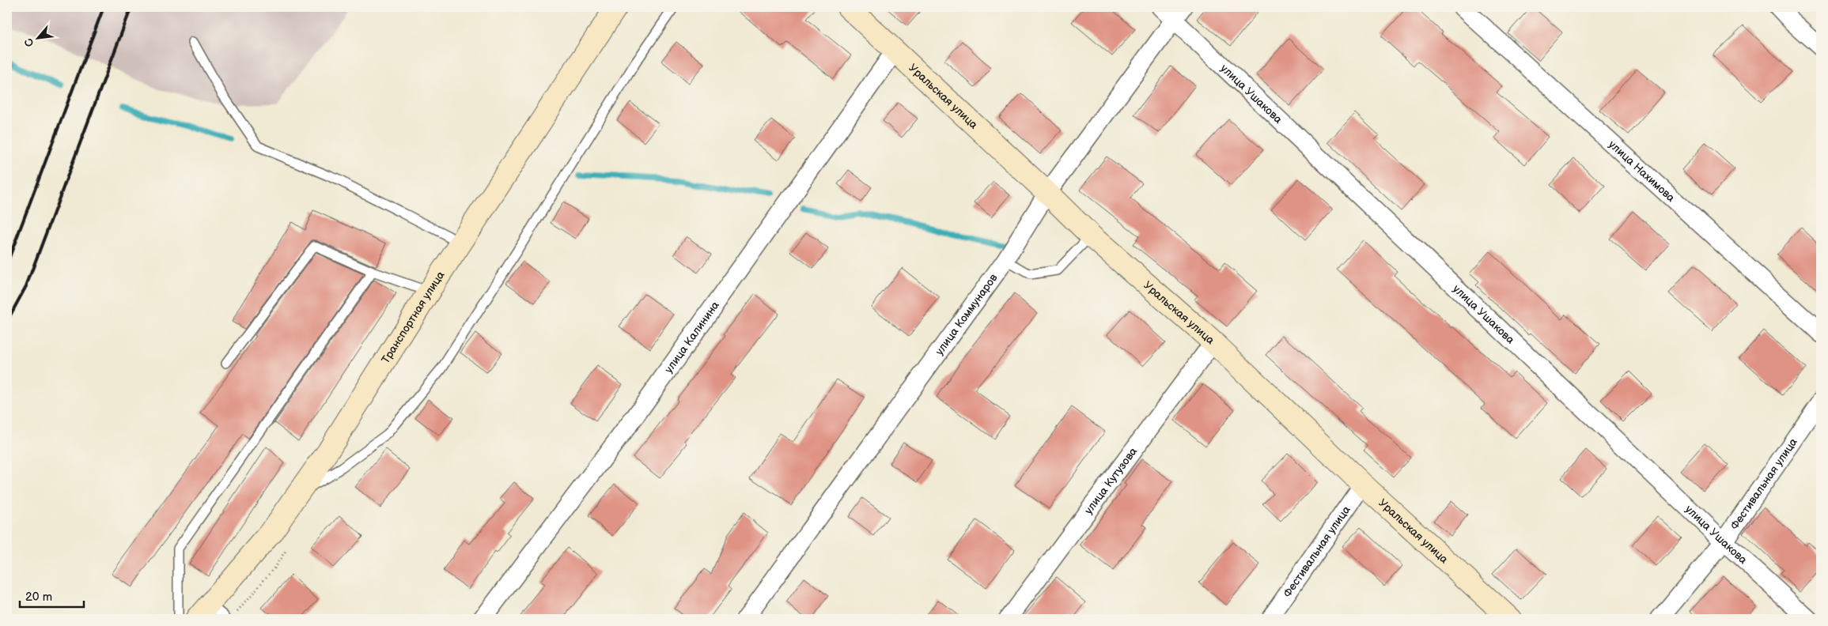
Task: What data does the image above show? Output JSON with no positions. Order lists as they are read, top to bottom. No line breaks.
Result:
{"streets":{"street":["улица Ушакова","Уральская улица","улица Нахимова","улица Коммунаров","Транспортная улица","улица Калинина","улица Кутузова","Фестивальная улица"]},"crossings":[["улица Ушакова","улица Коммунаров"],["улица Ушакова","Фестивальная улица"],["Уральская улица","улица Коммунаров"],["Уральская улица","улица Калинина"],["Уральская улица","улица Кутузова"],["Уральская улица","Фестивальная улица"]],"scale_bar":"20 m","north":"bottom left"}
